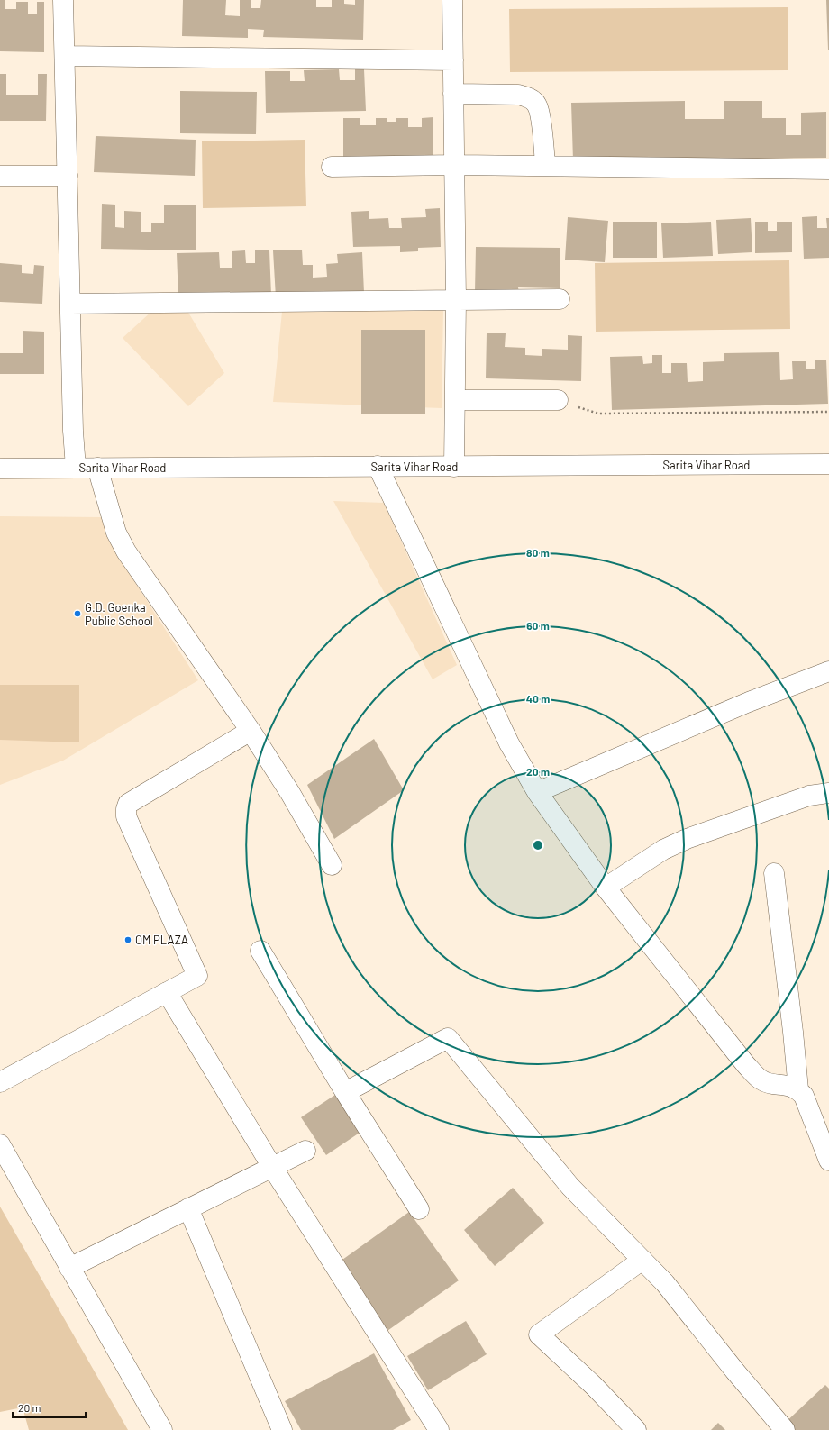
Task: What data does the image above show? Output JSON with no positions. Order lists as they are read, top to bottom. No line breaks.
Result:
{"streets":{"street":["Sarita Vihar Road"]},"places":["G.D. Goenka Public School","OM PLAZA"],"scale_bar":"20 m","rings":["80 m","60 m","40 m","20 m"]}
